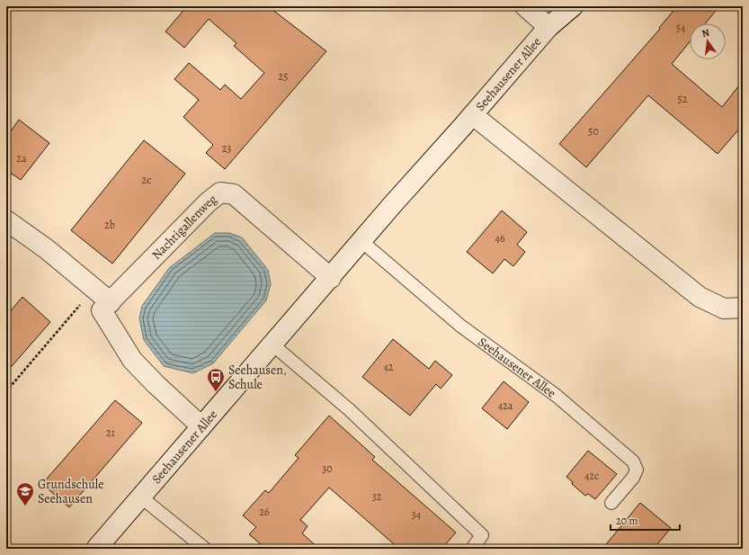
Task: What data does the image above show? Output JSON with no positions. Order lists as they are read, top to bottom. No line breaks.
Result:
{"streets":{"street":["Seehausener Allee","Nachtigallenweg"]},"crossings":[["Seehausener Allee","Nachtigallenweg"]],"places":{"bus stop":["Seehausen, Schule"],"school or university":["Grundschule Seehausen"]},"house_numbers":["54","25","52","50","23","2a","2c","2b","46","42","42a","21","30","42c","32","26","34"],"scale_bar":"20 m","north":"top"}
